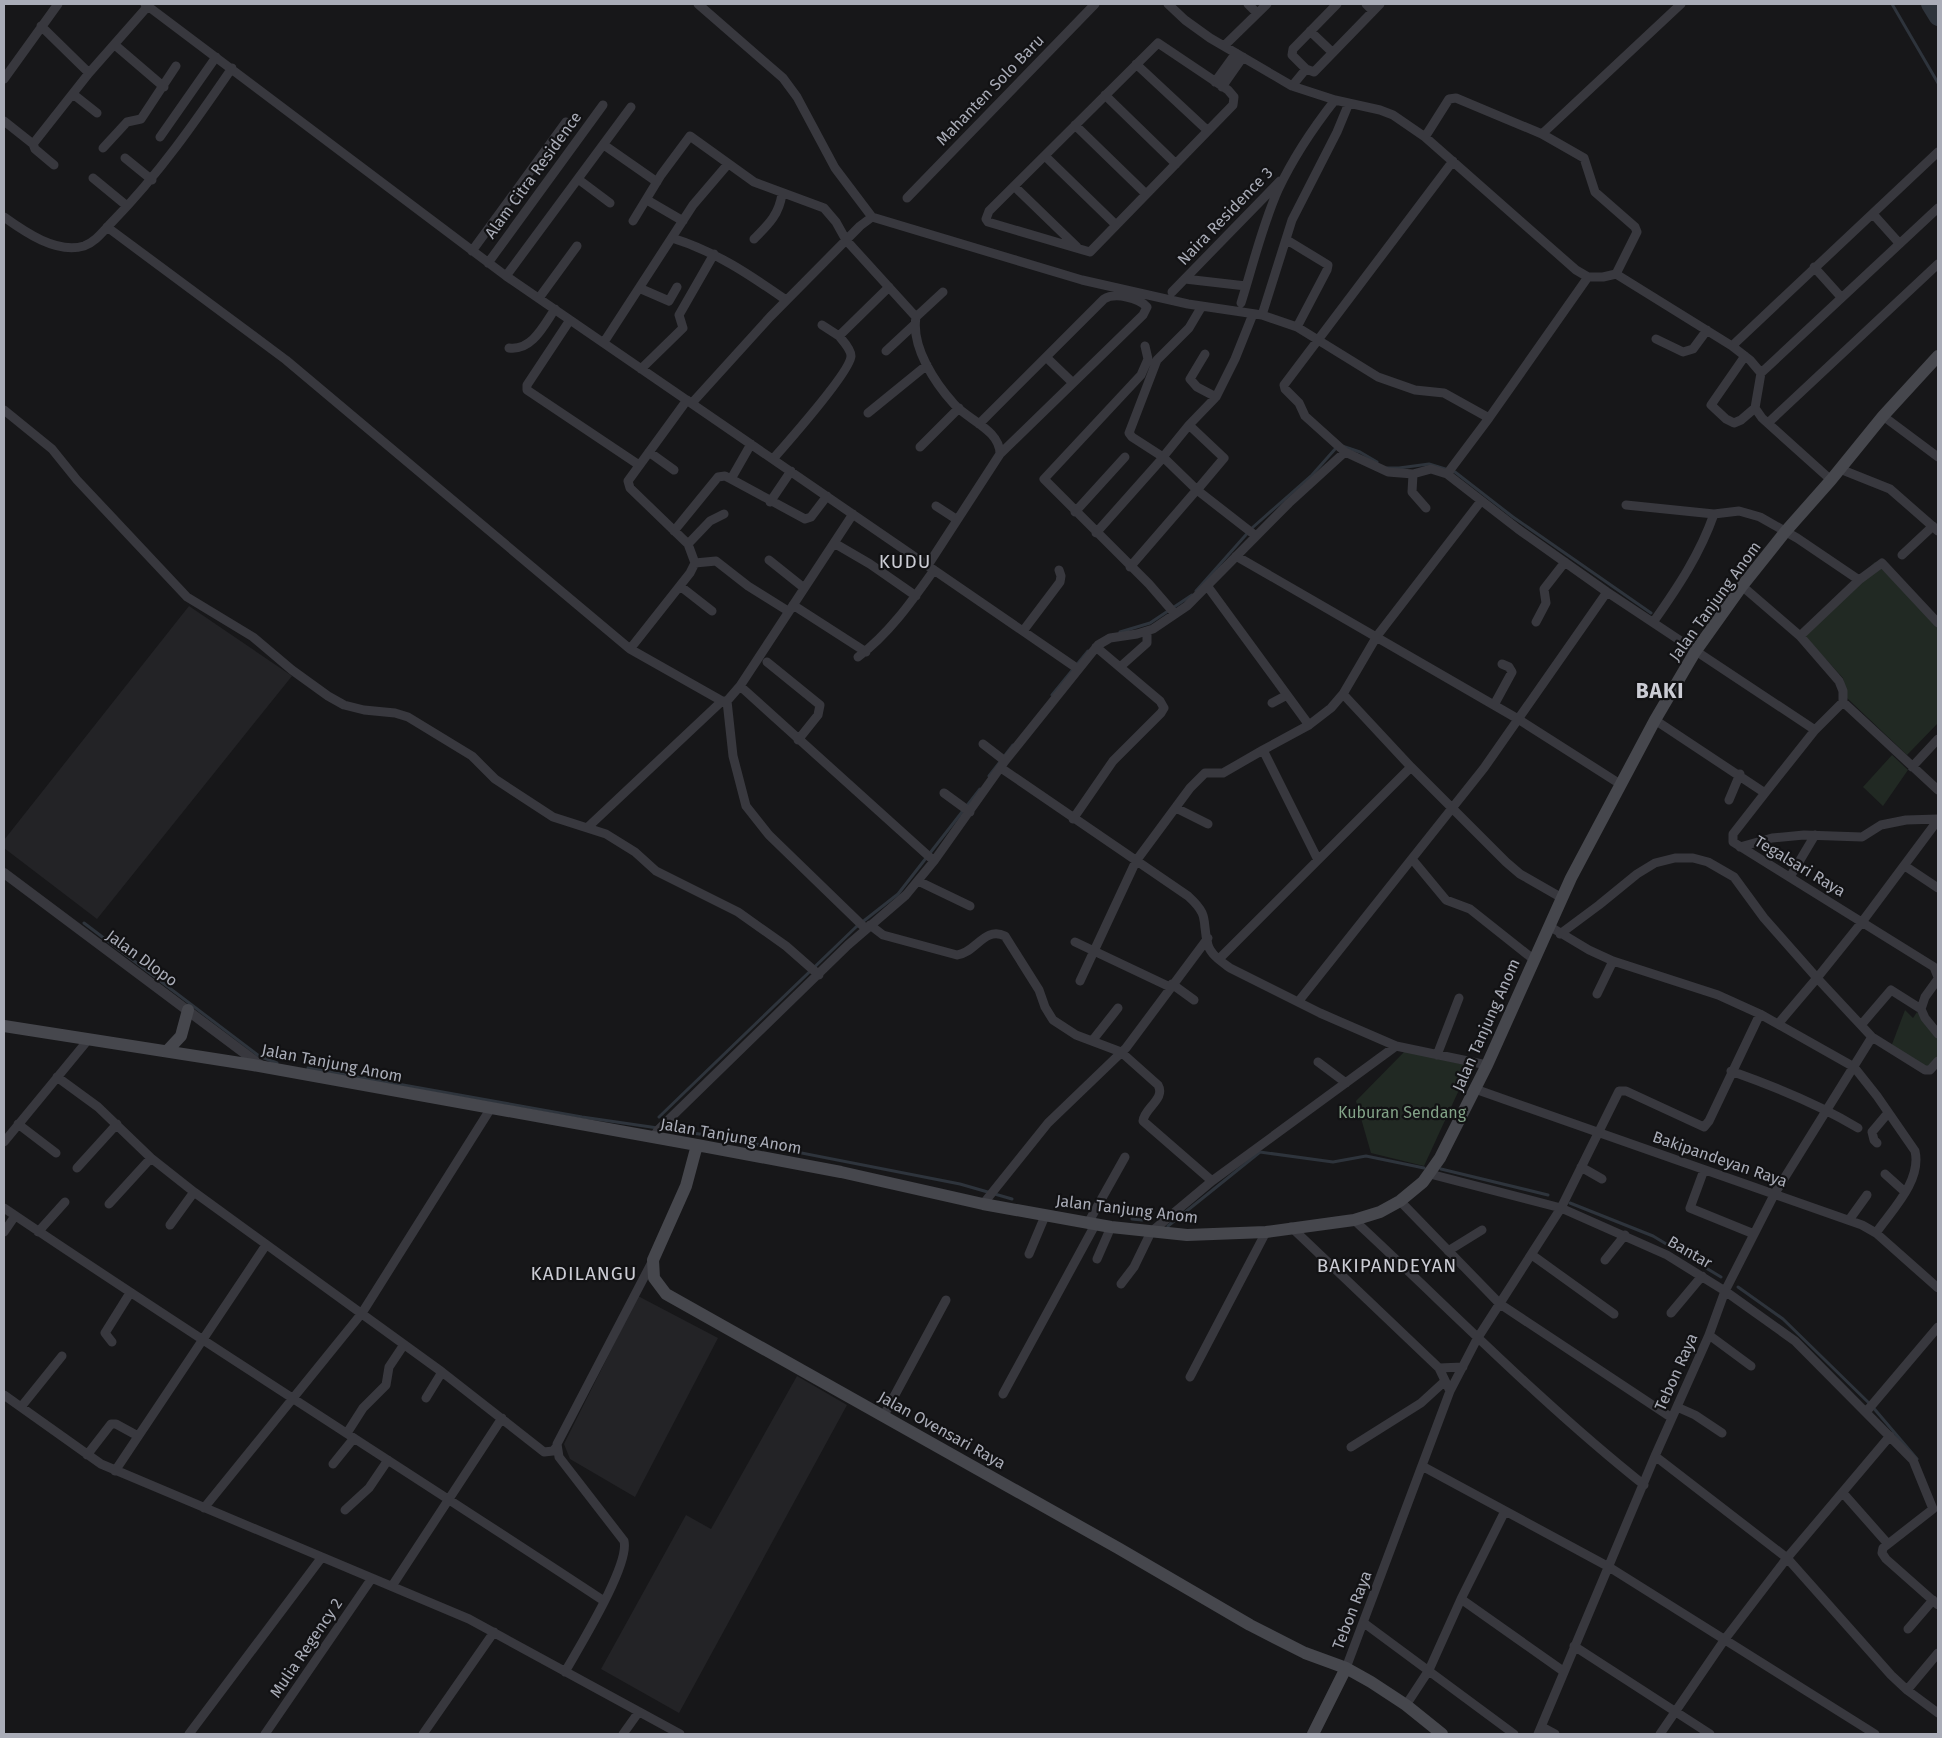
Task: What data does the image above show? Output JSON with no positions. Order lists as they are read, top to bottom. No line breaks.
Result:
{"streets":{"main road":["Jalan Tanjung Anom","Jalan Ovensari Raya"],"street":["Mahanten Solo Baru","Alam Citra Residence","Naira Residence 3","Tegalsari Raya","Jalan Dlopo","Bakipandeyan Raya","Bantar","Tebon Raya","Mulia Regency 2"]},"crossings":[["Jalan Tanjung Anom","Jalan Dlopo"],["Jalan Tanjung Anom","Bakipandeyan Raya"],["Jalan Tanjung Anom","Bantar"],["Bakipandeyan Raya","Tebon Raya"],["Bantar","Tebon Raya"],["Tebon Raya","Jalan Ovensari Raya"]],"districts":["KUDU","BAKI","BAKIPANDEYAN","KADILANGU"],"parks":["Kuburan Sendang"]}
